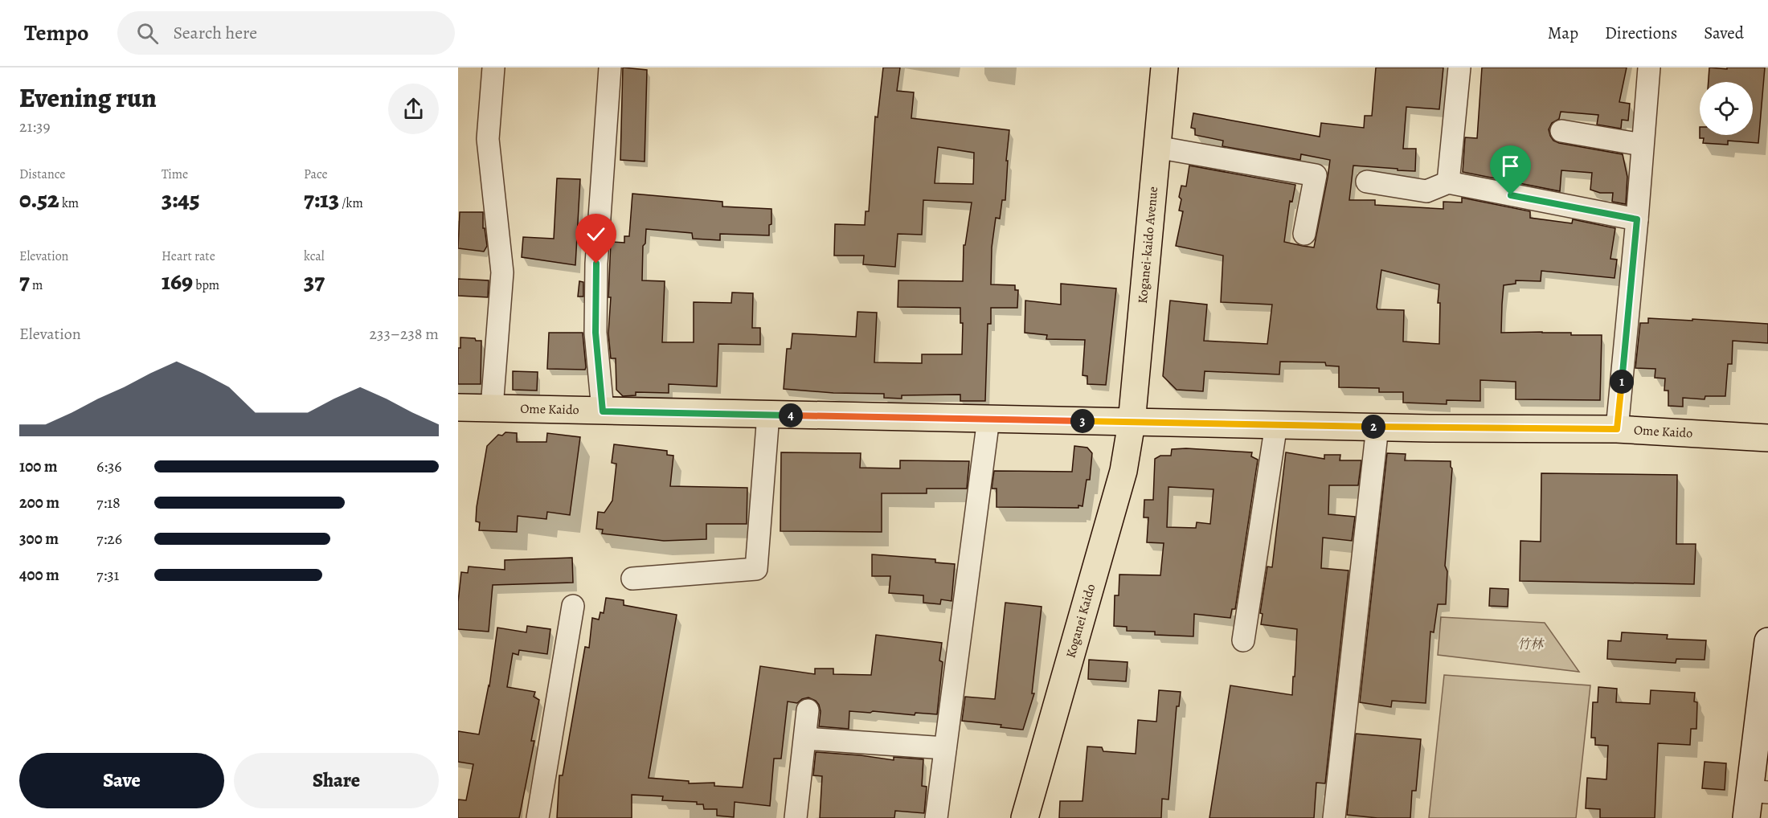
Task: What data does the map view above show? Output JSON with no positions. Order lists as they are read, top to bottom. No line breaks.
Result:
{"streets":{"main road":["Koganei-kaido Avenue","Ome Kaido","Koganei Kaido"]},"crossings":[["Koganei-kaido Avenue","Ome Kaido"],["Koganei-kaido Avenue","Koganei Kaido"],["Ome Kaido","Koganei Kaido"]],"parks":["竹林"],"page":{"header":"Tempo","search":"Search here","nav":["Map","Directions","Saved"],"heading":["Evening run","21:39"],"stats":[["Distance","0.52 km"],["Time","3:45"],["Pace","7:13 /km"],["Elevation","7 m"],["Heart rate","169 bpm"],["kcal","37"]],"chart":["Elevation","233–238 m"],"pins":["1","4","3","2"],"list":[{"name":"100 m","note":"6:36"},{"name":"200 m","note":"7:18"},{"name":"300 m","note":"7:26"},{"name":"400 m","note":"7:31"}],"buttons":["Save","Share"]}}
